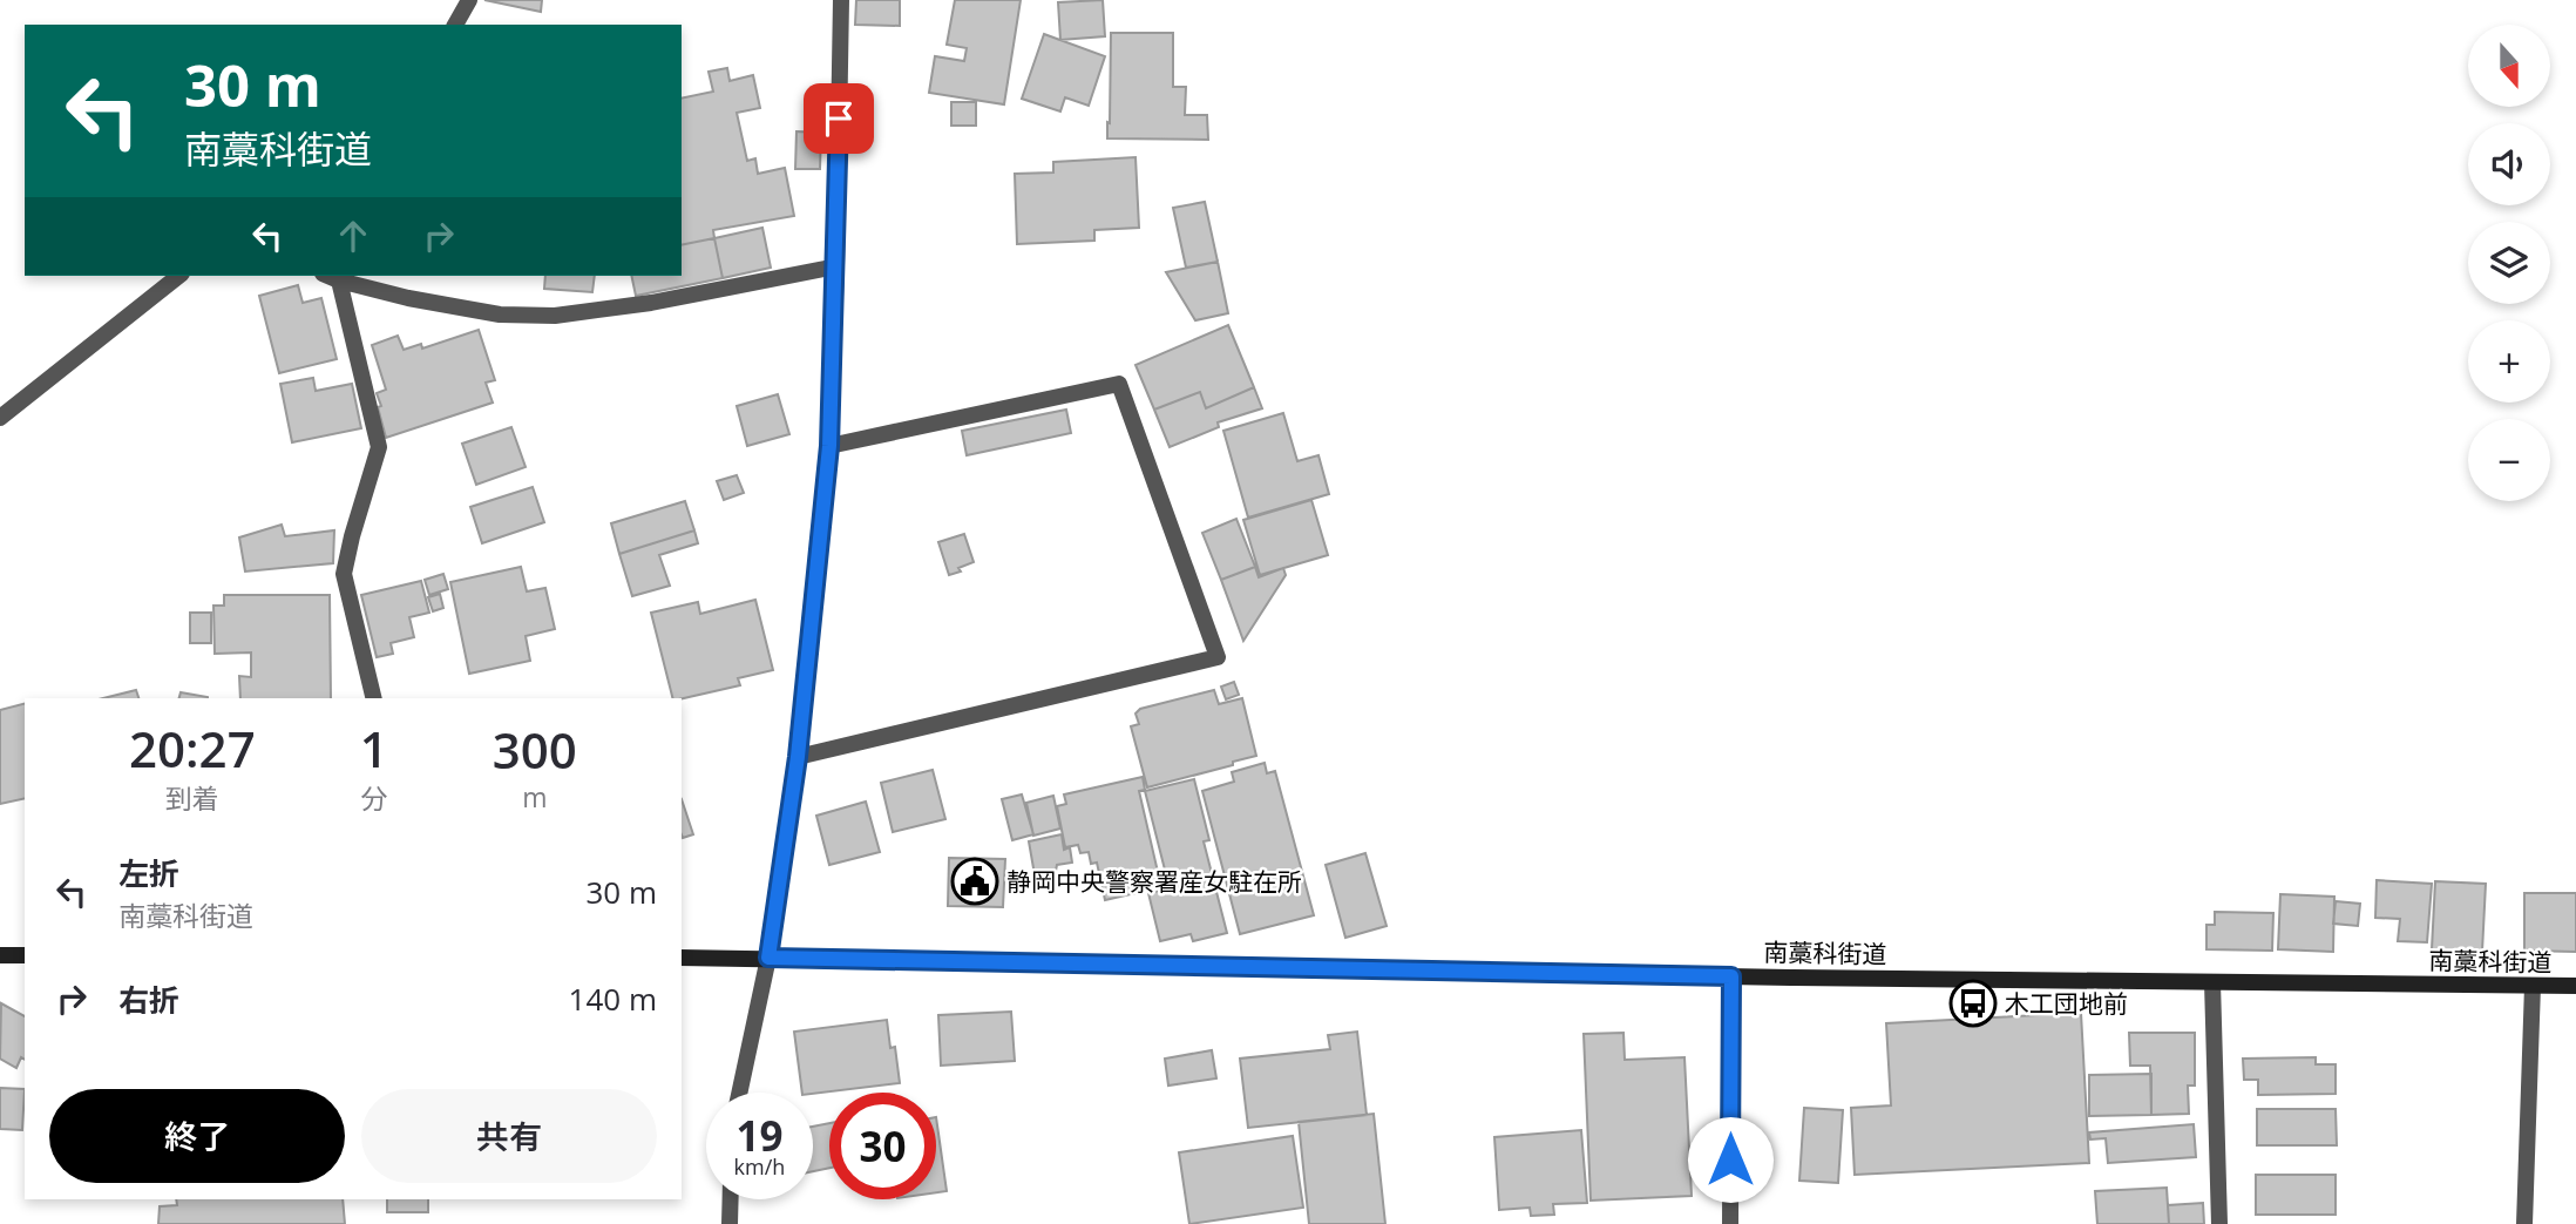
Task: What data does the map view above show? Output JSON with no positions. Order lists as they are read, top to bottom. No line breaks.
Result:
{"streets":{"main road":["南藁科街道"]},"places":{"public building":["静岡中央警察署産女駐在所"],"bus stop":["木工団地前"]},"north":"bottom","page":{"map_buttons":["+","−"],"turn":["30 m","南藁科街道"],"eta":["20:27","到着","1","分","300","m"],"list":[{"name":"左折","note":"南藁科街道","value":"30 m"},{"name":"右折","value":"140 m"}],"buttons":["終了","共有"],"speed":"19 km/h","limit":"30"}}
